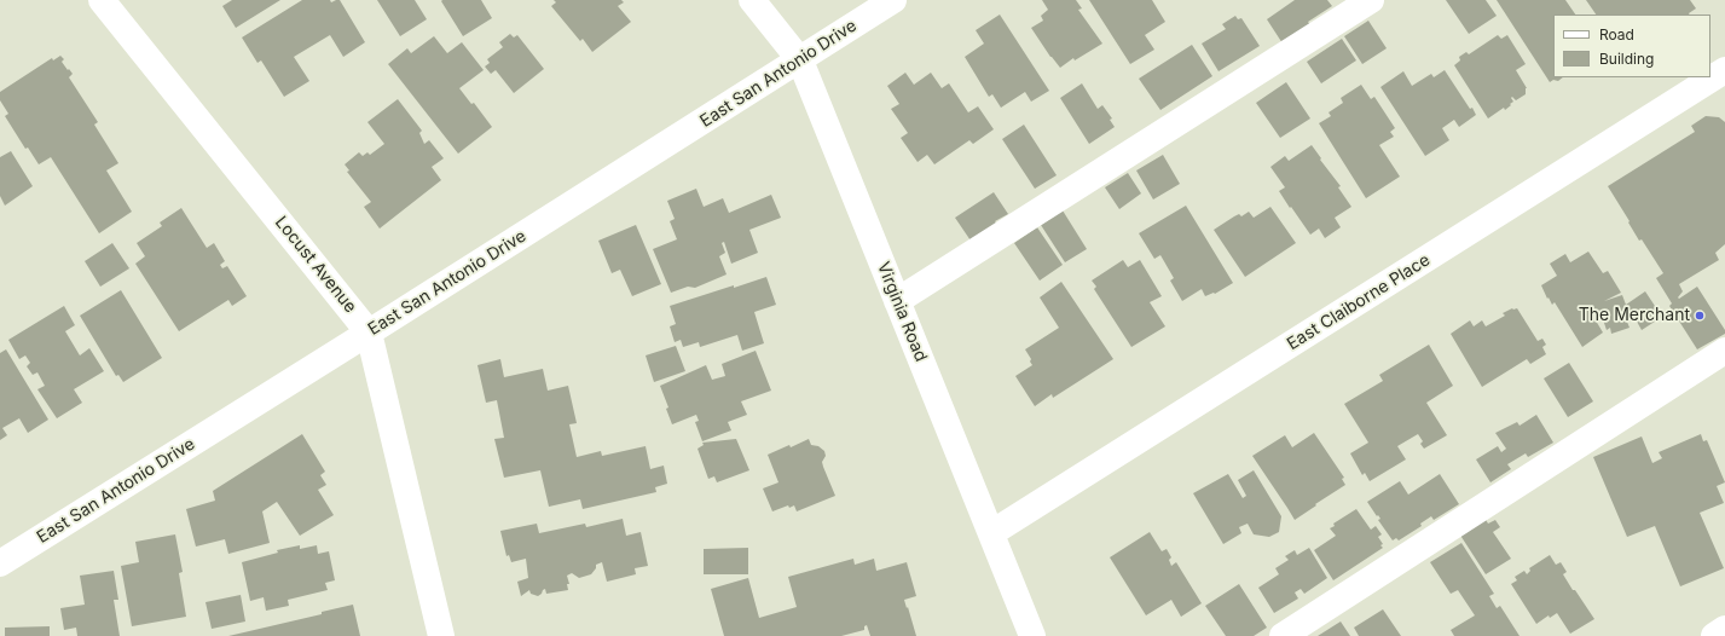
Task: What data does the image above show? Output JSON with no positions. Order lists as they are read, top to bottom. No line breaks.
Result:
{"streets":{"street":["East San Antonio Drive","Locust Avenue","East Claiborne Place","Virginia Road"]},"crossings":[["East San Antonio Drive","Locust Avenue"],["East San Antonio Drive","Virginia Road"],["East Claiborne Place","Virginia Road"]],"places":["The Merchant"],"legend":["Road","Building"]}
